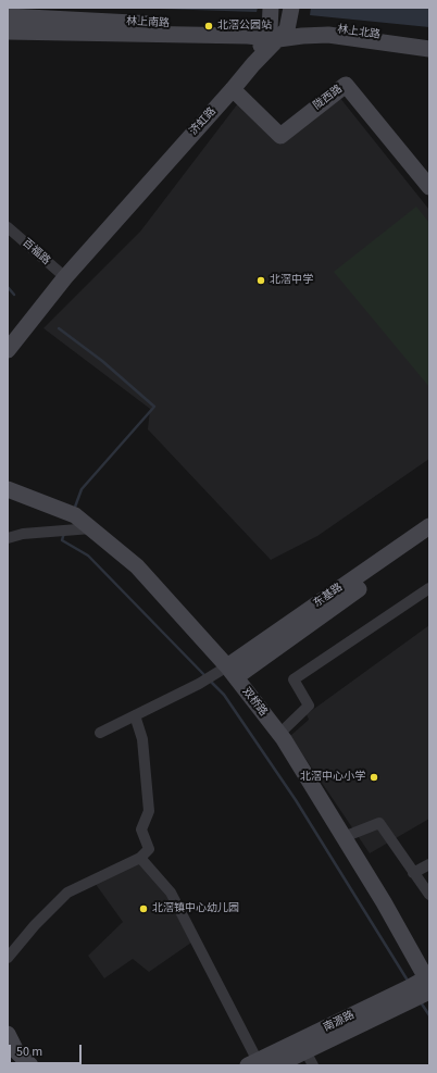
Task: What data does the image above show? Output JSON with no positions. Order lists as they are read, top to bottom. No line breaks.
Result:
{"streets":{"main road":["林上南路","林上北路","陇西路","济虹路","东基路","双桥路","南源路"],"street":["百福路"]},"crossings":[["林上南路","林上北路"],["林上南路","济虹路"],["林上北路","济虹路"],["陇西路","济虹路"],["济虹路","百福路"],["东基路","双桥路"],["双桥路","南源路"]],"places":["北滘公园站","北滘中学","北滘中心小学","北滘镇中心幼儿园"],"scale_bar":"50 m"}
